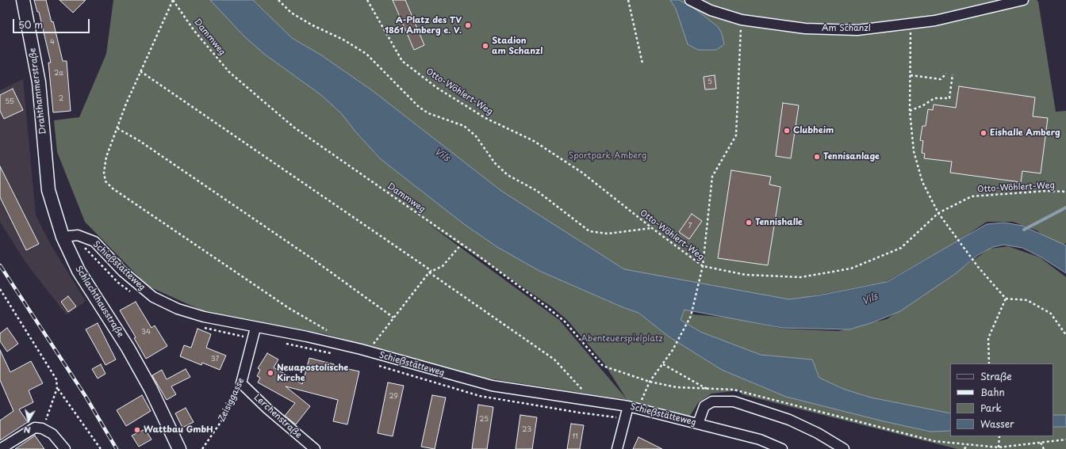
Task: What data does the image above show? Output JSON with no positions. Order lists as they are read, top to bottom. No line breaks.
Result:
{"streets":{"main road":["Drahthammerstraße","Schlachthausstraße"],"street":["Am Schanzl","Schießstätteweg","Zeisiggasse","Lerchenstraße"],"path":["Dammweg","Otto-Wöhlert-Weg"]},"crossings":[["Drahthammerstraße","Schlachthausstraße"],["Schießstätteweg","Schlachthausstraße"],["Schießstätteweg","Zeisiggasse"],["Zeisiggasse","Lerchenstraße"]],"water":["Vils"],"parks":["Sportpark Amberg","Abenteuerspielplatz"],"places":["A-Platz des TV 1861 Amberg e. V.","Stadion am Schanzl","Clubheim","Eishalle Amberg","Tennisanlage","Tennishalle","Neuapostolische Kirche","Wattbau GmbH"],"house_numbers":["4","2a","5","2","55","7","34","37","29","25","23","11"],"legend":["Straße","Bahn","Park","Wasser"],"scale_bar":"50 m","north":"bottom"}
